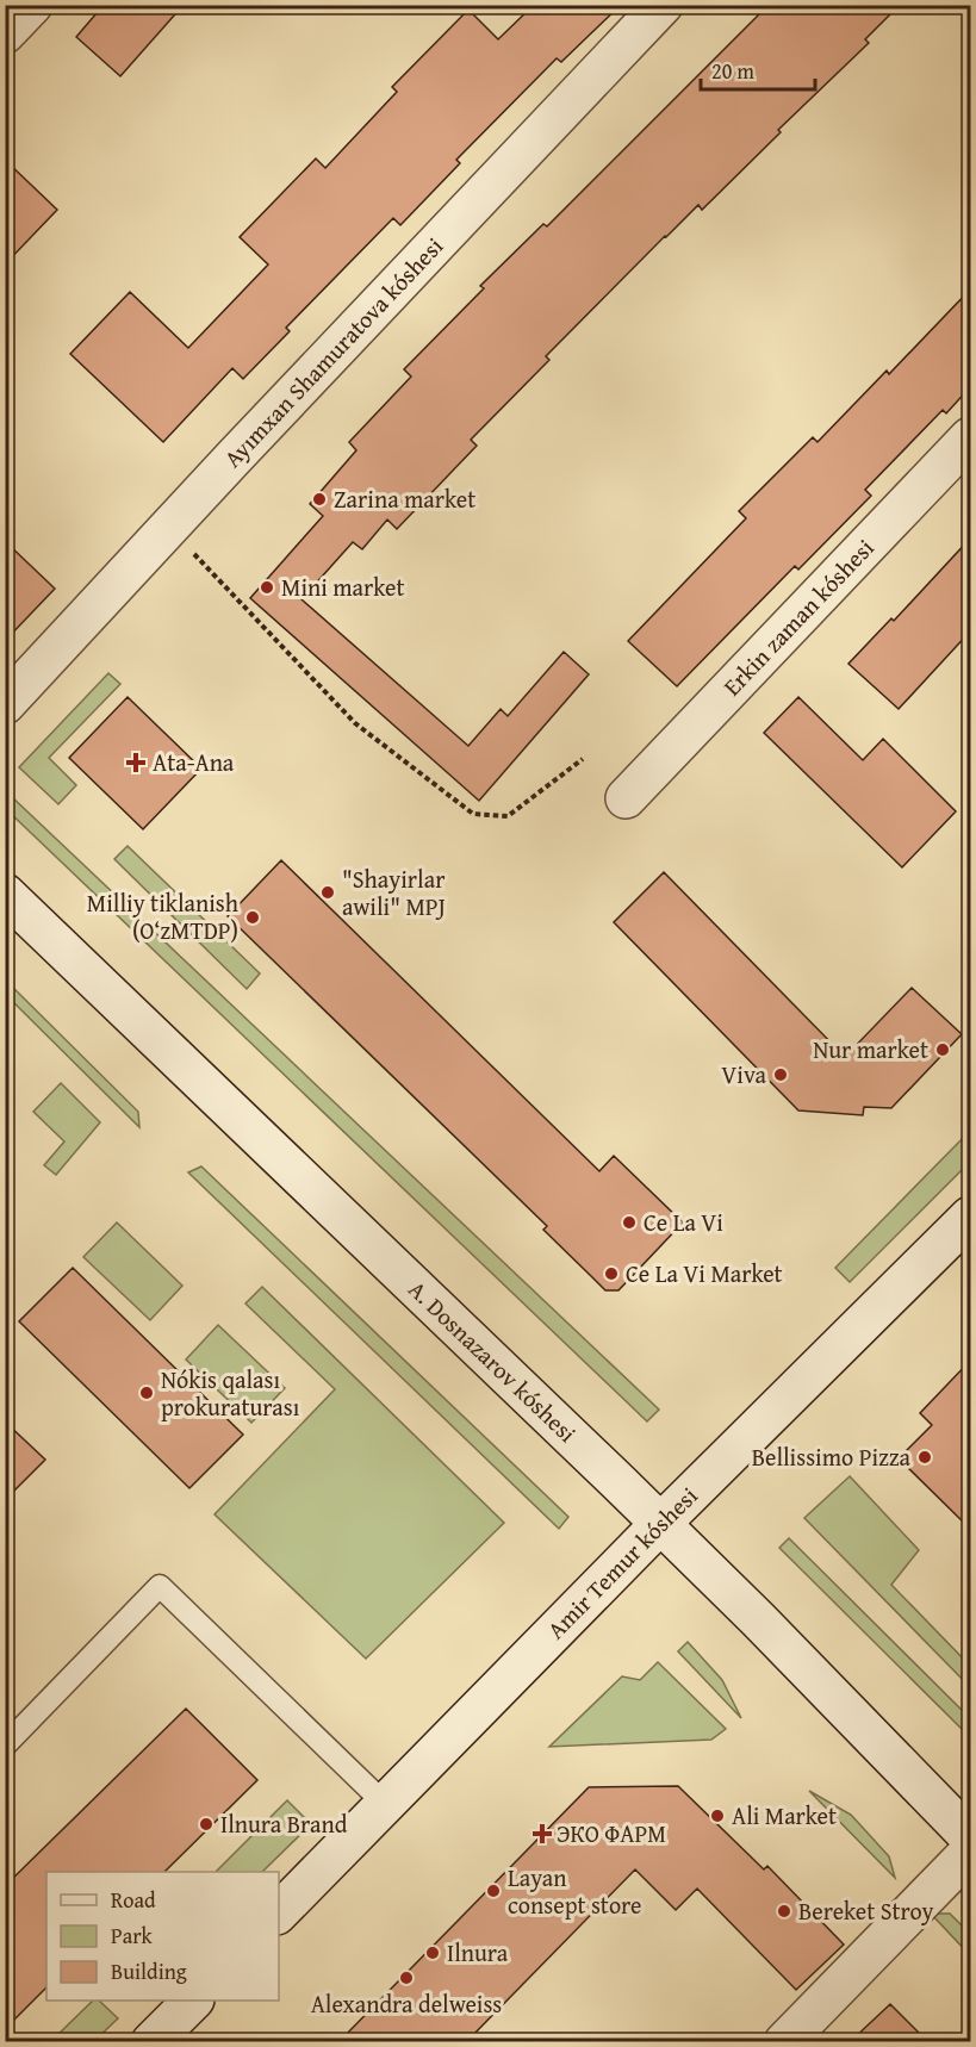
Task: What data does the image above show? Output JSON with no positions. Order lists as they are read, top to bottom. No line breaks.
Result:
{"streets":{"street":["Ayımxan Shamuratova kóshesi","Erkin zaman kóshesi","A. Dosnazarov kóshesi","Amir Temur kóshesi"]},"crossings":[["A. Dosnazarov kóshesi","Amir Temur kóshesi"]],"places":{"other":["Zarina market","Mini market","\"Shayirlar awili\" MPJ","Milliy tiklanish (O‘zMTDP)","Nur market","Viva","Ce La Vi","Ce La Vi Market","Nókis qalası prokuraturası","Bellissimo Pizza","Ali Market","Ilnura Brand","Layan consept store","Bereket Stroy","Ilnura","Alexandra delweiss"],"health":["Ata-Ana","ЭКО ФАРМ"]},"legend":["Road","Park","Building"],"scale_bar":"20 m"}
